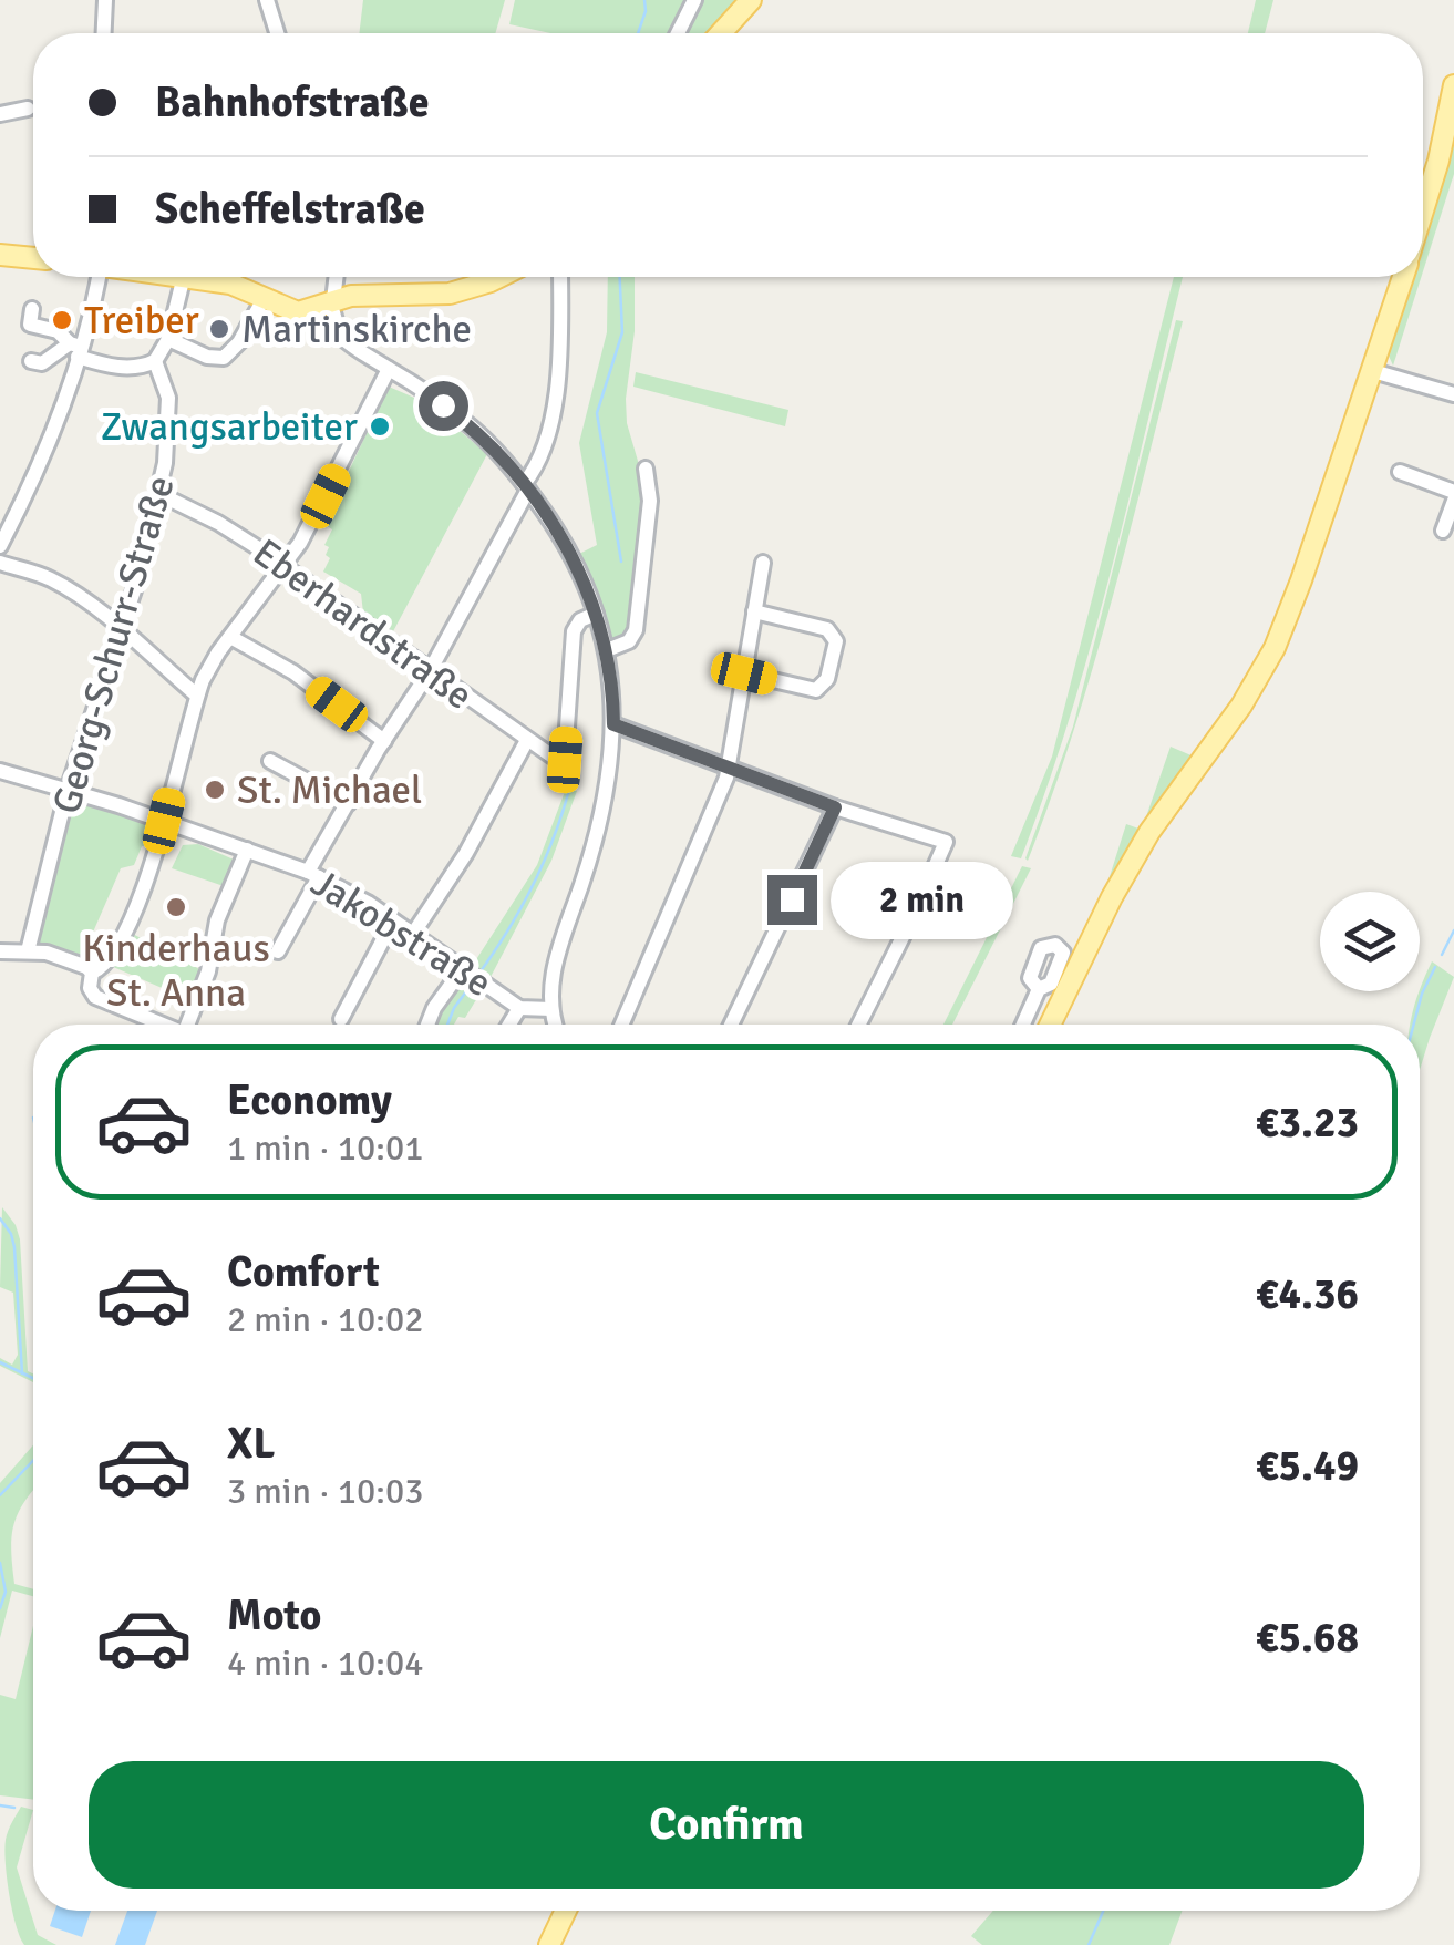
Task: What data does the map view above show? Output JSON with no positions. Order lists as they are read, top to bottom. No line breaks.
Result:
{"streets":{"street":["Eberhardstraße","Georg-Schurr-Straße","Jakobstraße"]},"crossings":[["Eberhardstraße","Georg-Schurr-Straße"],["Georg-Schurr-Straße","Jakobstraße"]],"places":["Treiber","Martinskirche","Zwangsarbeiter","St. Michael","Kinderhaus St. Anna"],"page":{"banner":["Bahnhofstraße","Scheffelstraße"],"bubble":"2 min","list":[{"name":"Economy","note":"1 min · 10:01","value":"€3.23"},{"name":"Comfort","note":"2 min · 10:02","value":"€4.36"},{"name":"XL","note":"3 min · 10:03","value":"€5.49"},{"name":"Moto","note":"4 min · 10:04","value":"€5.68"}],"buttons":"Confirm"}}
